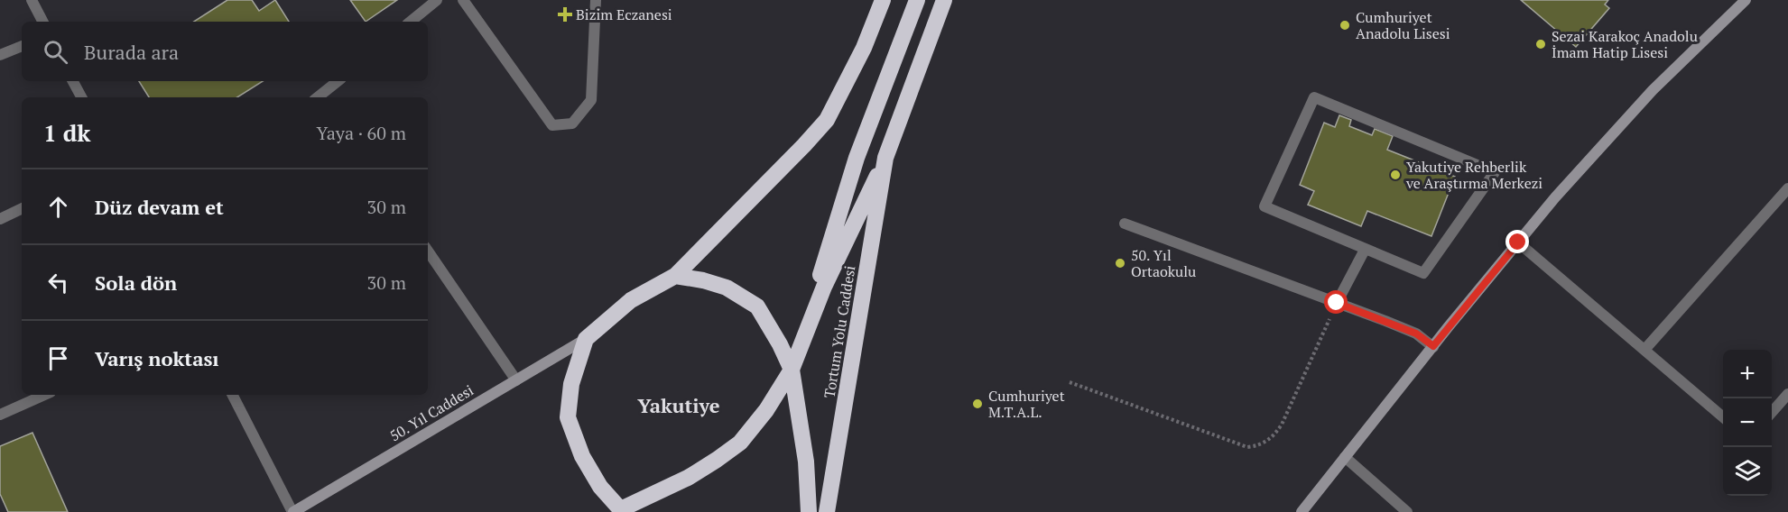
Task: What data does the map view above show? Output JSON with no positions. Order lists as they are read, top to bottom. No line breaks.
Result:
{"streets":{"highway":["Tortum Yolu Caddesi"],"street":["50. Yıl Caddesi"]},"crossings":[["Tortum Yolu Caddesi","50. Yıl Caddesi"]],"districts":["Yakutiye"],"places":{"health":["Bizim Eczanesi"],"other":["Cumhuriyet Anadolu Lisesi","Sezai Karakoç Anadolu İmam Hatip Lisesi","Yakutiye Rehberlik ve Araştırma Merkezi","50. Yıl Ortaokulu","Cumhuriyet M.T.A.L."]},"page":{"search":"Burada ara","heading":["1 dk","Yaya · 60 m"],"list":[["Düz devam et","30 m"],["Sola dön","30 m"],"Varış noktası"],"map_buttons":["+","−"]}}
